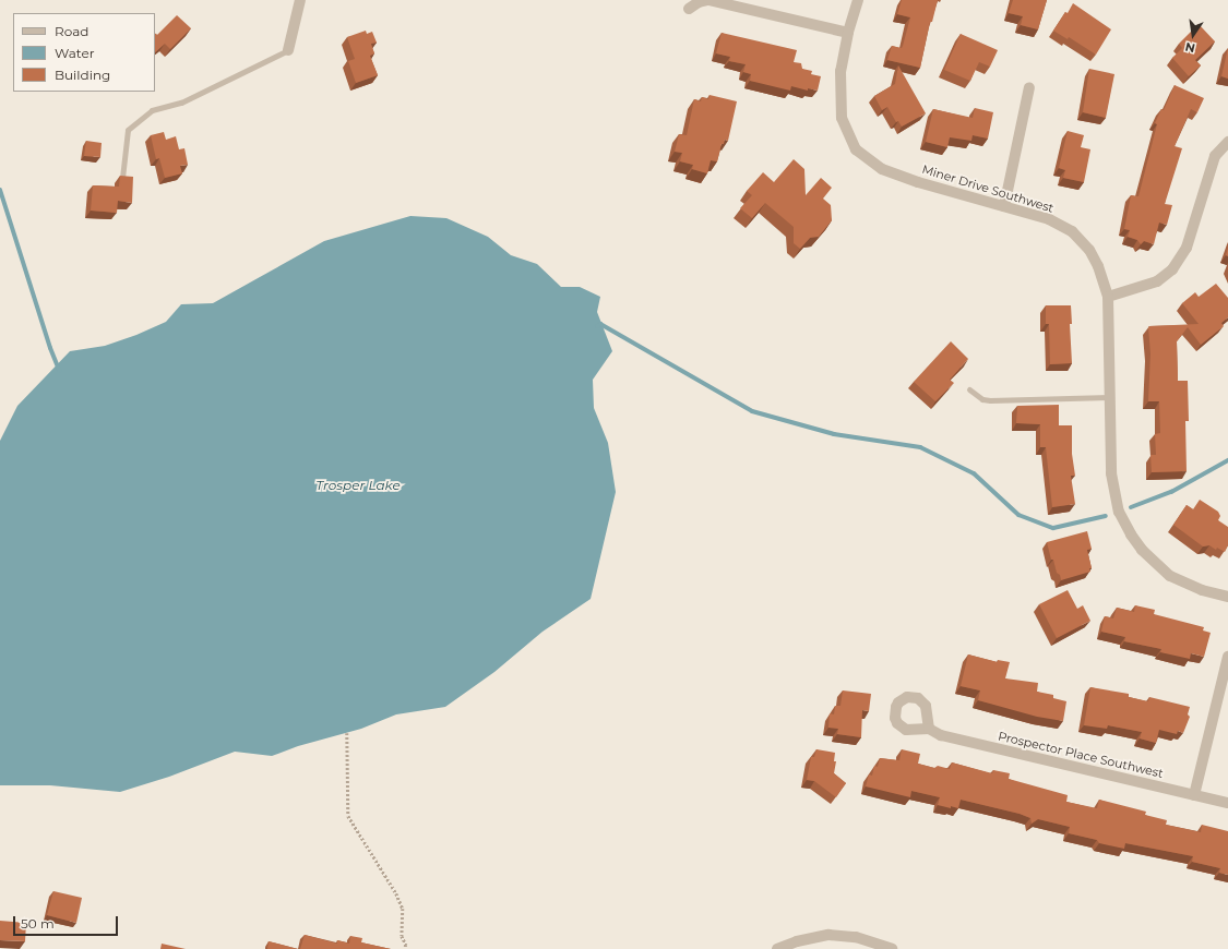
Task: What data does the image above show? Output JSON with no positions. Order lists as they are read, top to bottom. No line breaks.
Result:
{"streets":{"street":["Miner Drive Southwest","Prospector Place Southwest"]},"water":["Trosper Lake"],"legend":["Road","Water","Building"],"scale_bar":"50 m","north":"bottom"}
